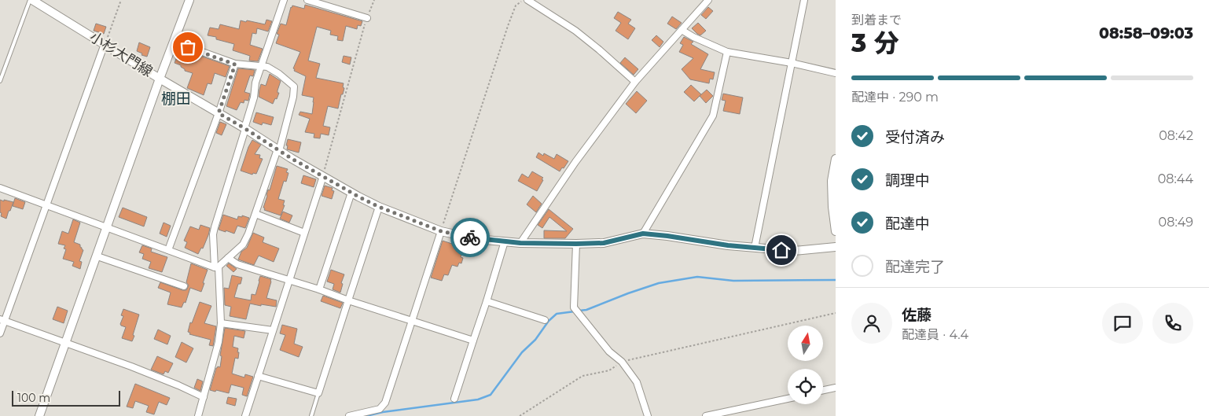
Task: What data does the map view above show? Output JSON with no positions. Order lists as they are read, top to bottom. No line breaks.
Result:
{"streets":{"main road":["小杉大門線"]},"districts":["棚田"],"scale_bar":"100 m","north":"top","page":{"heading":["3 分","到着まで","08:58–09:03"],"panel":["佐藤","配達員 · 4.4"],"bar":"配達中 · 290 m","list":[["受付済み","08:42"],["調理中","08:44"],["配達中","08:49"],"配達完了"],"scale":"100 m"}}
